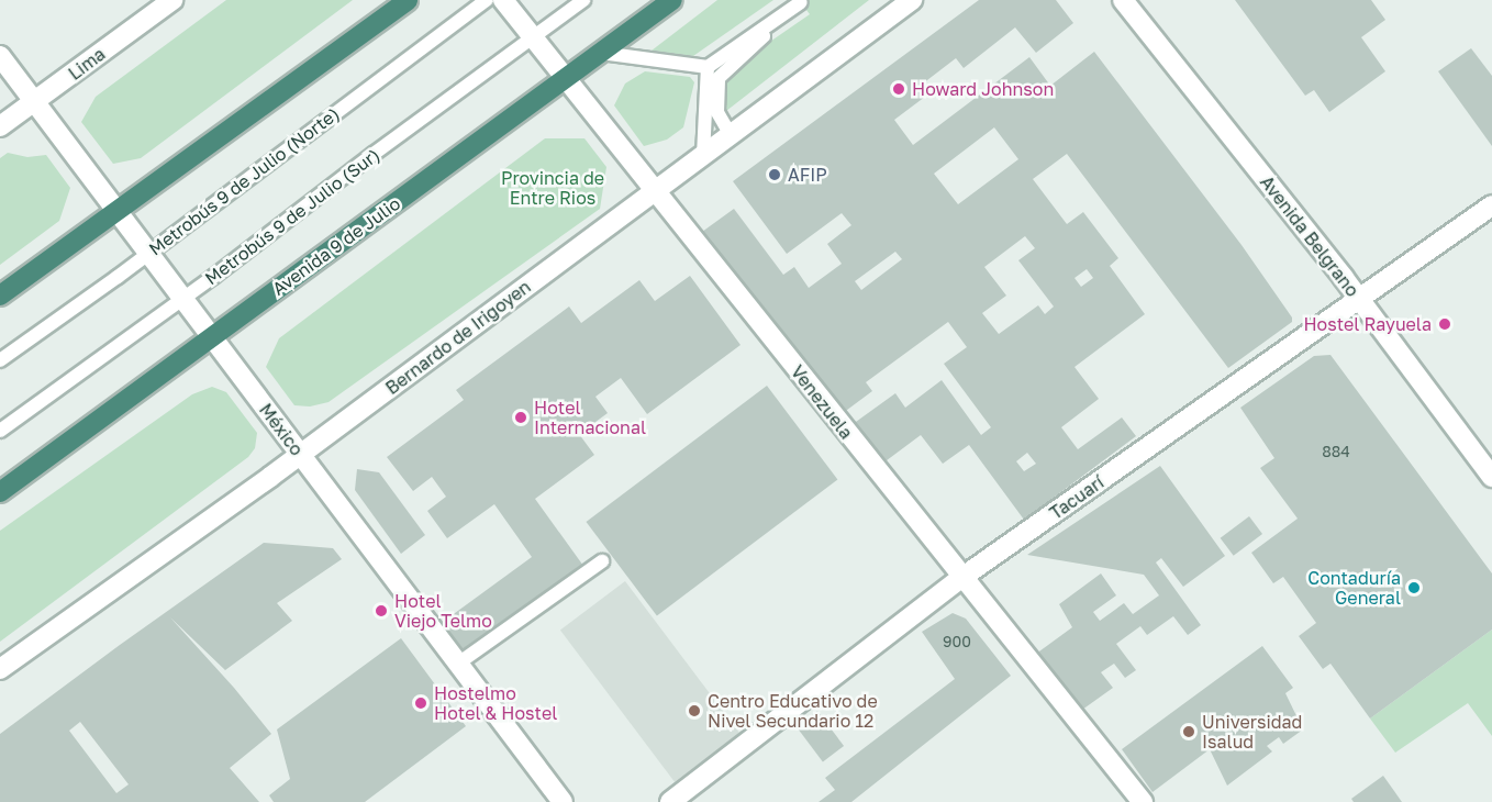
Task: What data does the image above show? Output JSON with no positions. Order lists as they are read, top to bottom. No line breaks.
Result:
{"streets":{"highway":["Avenida 9 de Julio"],"street":["Lima","Avenida Belgrano","Bernardo de Irigoyen","Venezuela","México","Tacuarí"],"lane":["Metrobús 9 de Julio (Norte)","Metrobús 9 de Julio (Sur)"]},"crossings":[["Lima","México"],["Metrobús 9 de Julio (Norte)","México"],["Metrobús 9 de Julio (Sur)","Venezuela"],["Metrobús 9 de Julio (Sur)","México"],["Avenida Belgrano","Tacuarí"],["Avenida 9 de Julio","Venezuela"],["Avenida 9 de Julio","México"],["Bernardo de Irigoyen","Venezuela"],["Bernardo de Irigoyen","México"],["Venezuela","Tacuarí"]],"parks":["Provincia de Entre Rios"],"places":["Howard Johnson","AFIP","Hostel Rayuela","Hotel Internacional","Contaduría General","Hotel Viejo Telmo","Hostelmo Hotel & Hostel","Centro Educativo de Nivel Secundario 12","Universidad Isalud"],"house_numbers":["884","900"]}
